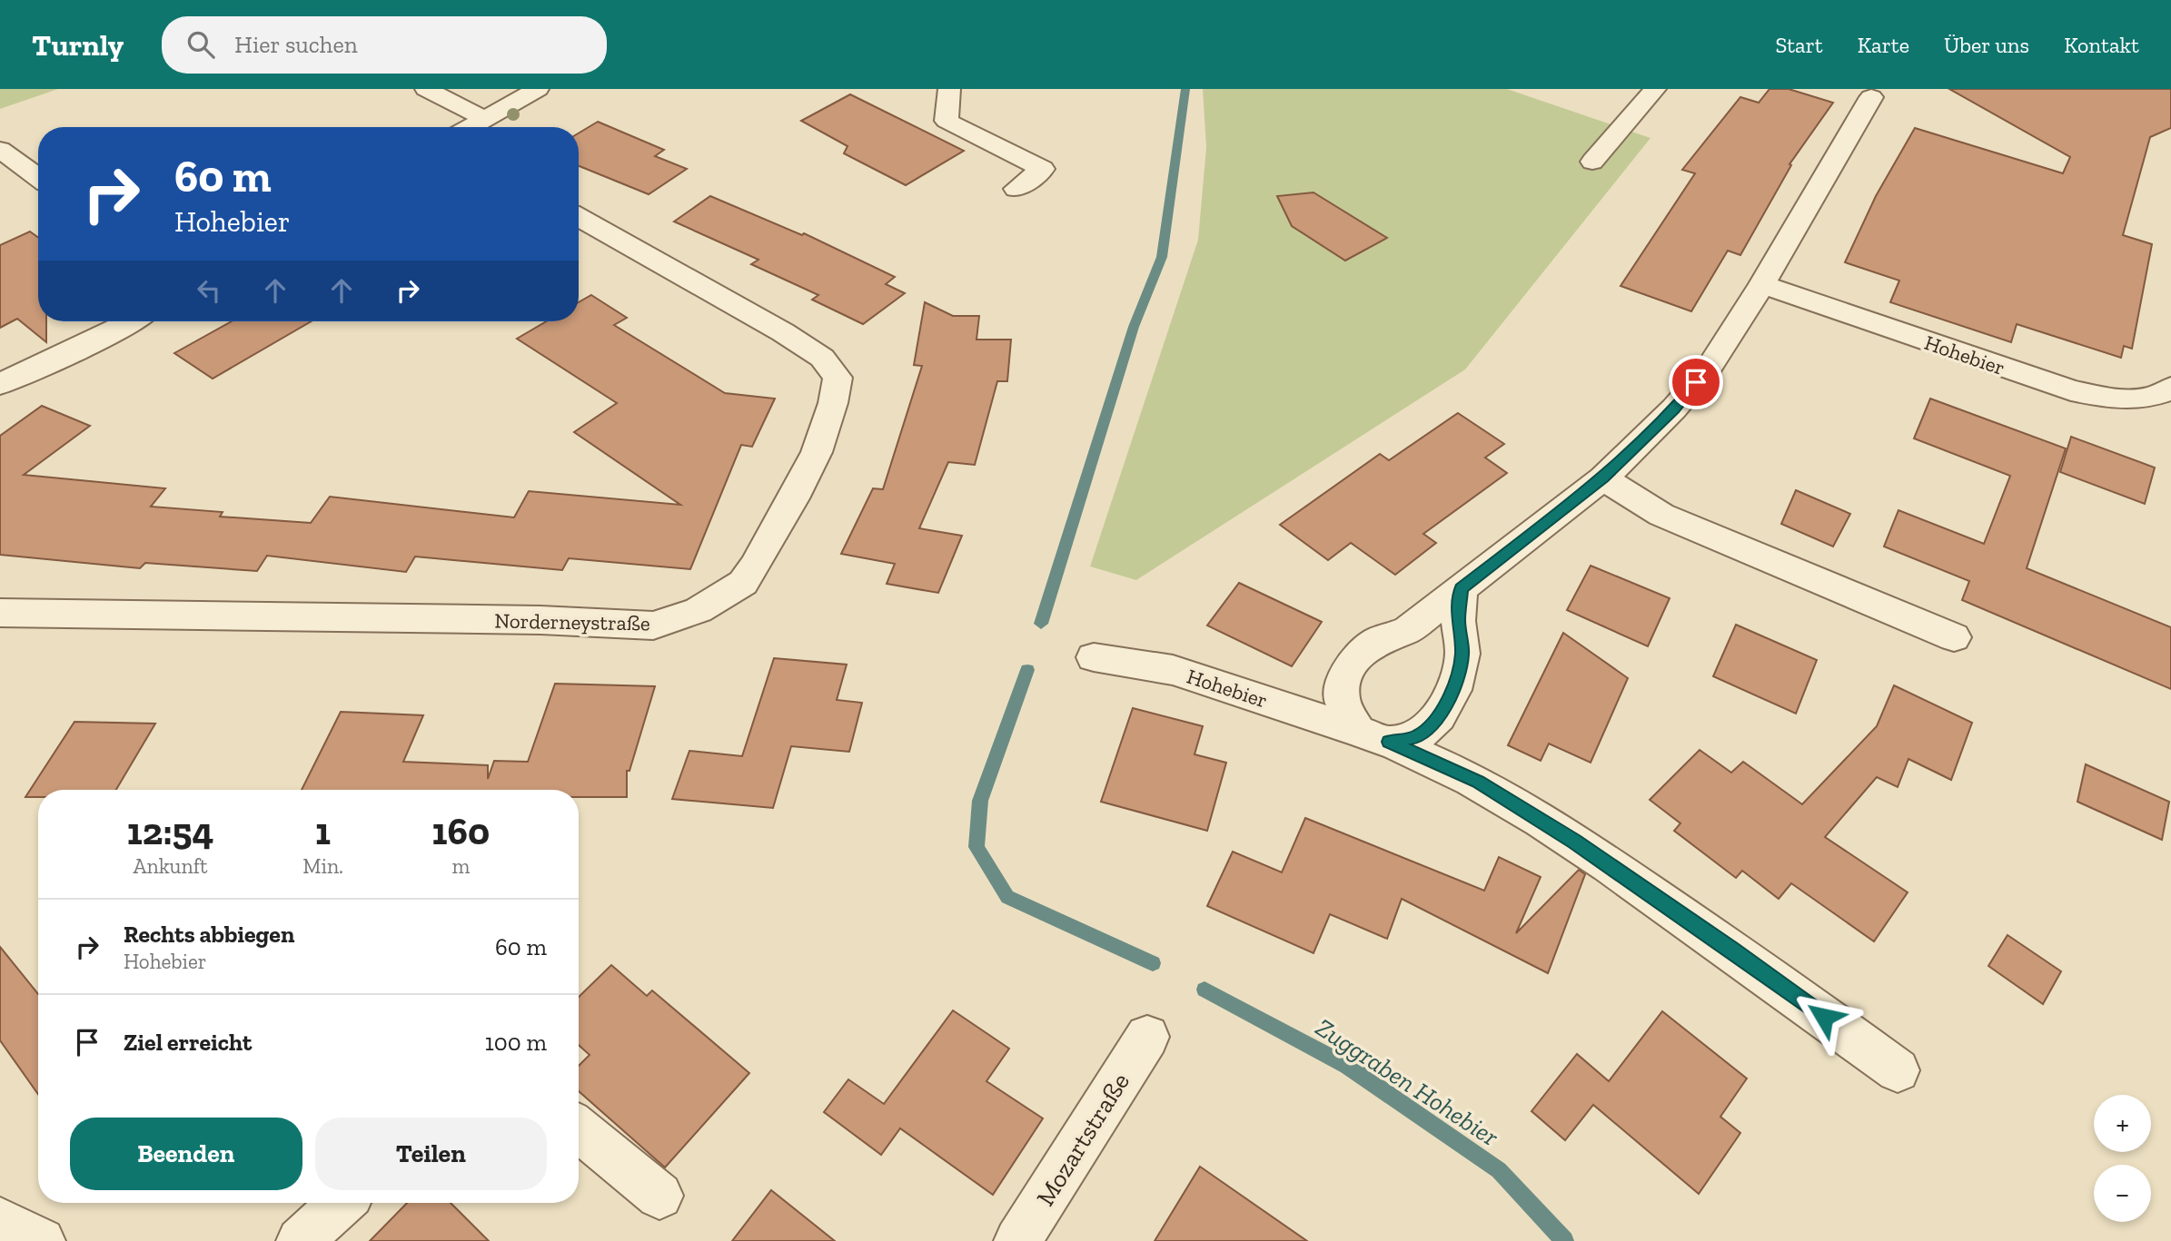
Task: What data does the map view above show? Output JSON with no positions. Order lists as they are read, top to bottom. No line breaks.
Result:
{"streets":{"street":["Hohebier","Norderneystraße","Mozartstraße"]},"water":["Zuggraben Hohebier"],"page":{"header":"Turnly","search":"Hier suchen","nav":["Start","Karte","Über uns","Kontakt"],"turn":["60 m","Hohebier"],"eta":["12:54","Ankunft","1","Min.","160","m"],"list":[{"name":"Rechts abbiegen","note":"Hohebier","value":"60 m"},{"name":"Ziel erreicht","value":"100 m"}],"map_buttons":["+","−"],"buttons":["Beenden","Teilen"]}}
